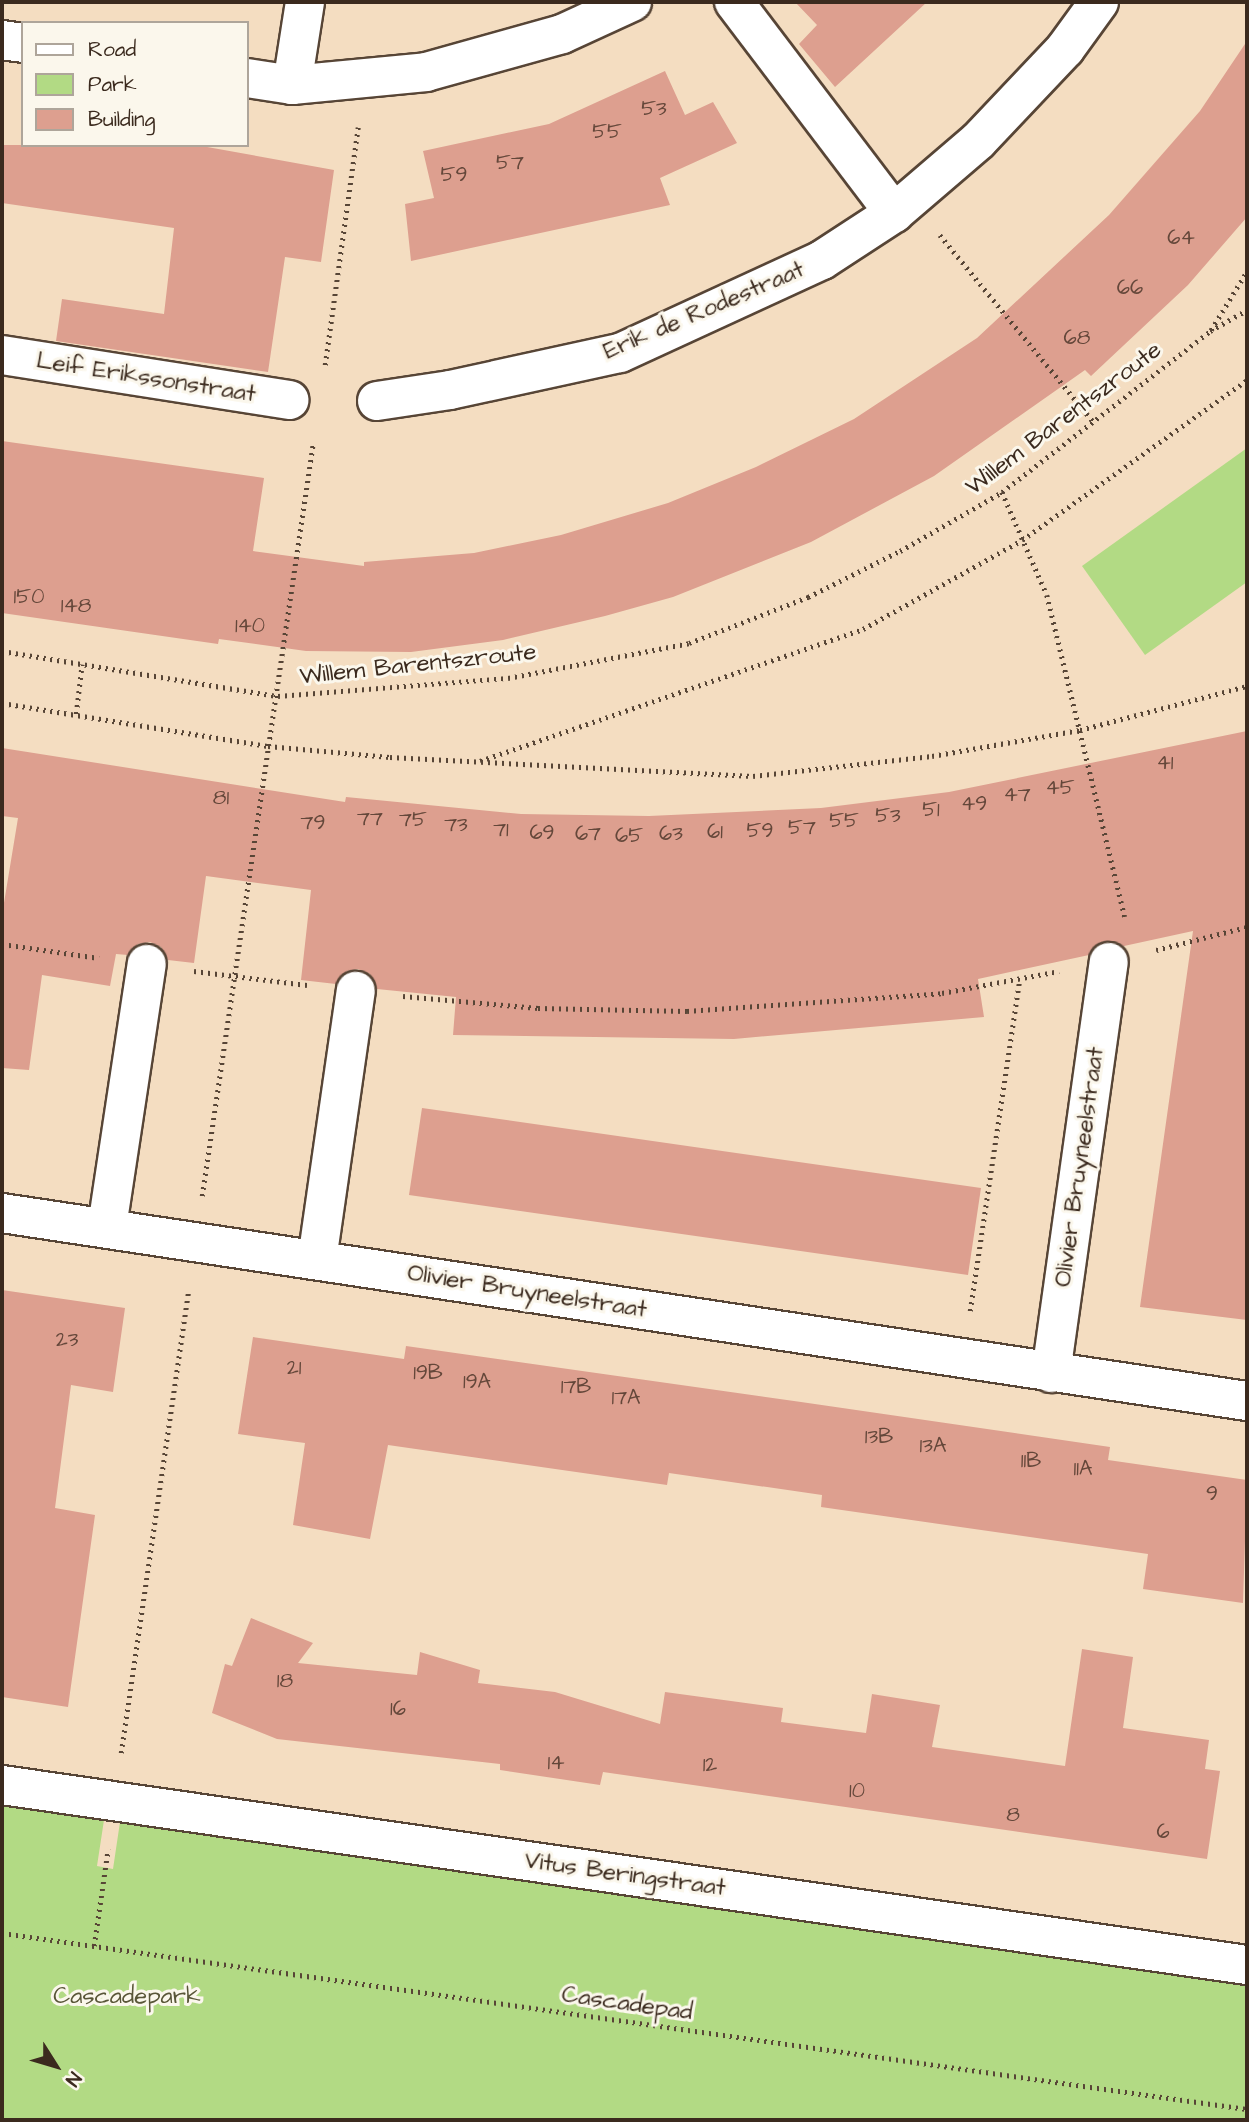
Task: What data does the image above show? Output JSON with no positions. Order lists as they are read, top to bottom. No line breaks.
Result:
{"streets":{"street":["Erik de Rodestraat","Leif Erikssonstraat","Olivier Bruyneelstraat","Vitus Beringstraat"],"path":["Willem Barentszroute","Cascadepad"]},"parks":["Cascadepark"],"house_numbers":["53","55","57","59","64","66","68","150","148","140","41","45","47","81","49","51","53","77","75","55","79","73","57","71","59","61","69","67","63","65","23","21","19B","19A","17B","17A","13B","13A","11B","11A","9","18","16","14","12","10","8","6"],"legend":["Road","Park","Building"],"north":"bottom right"}
